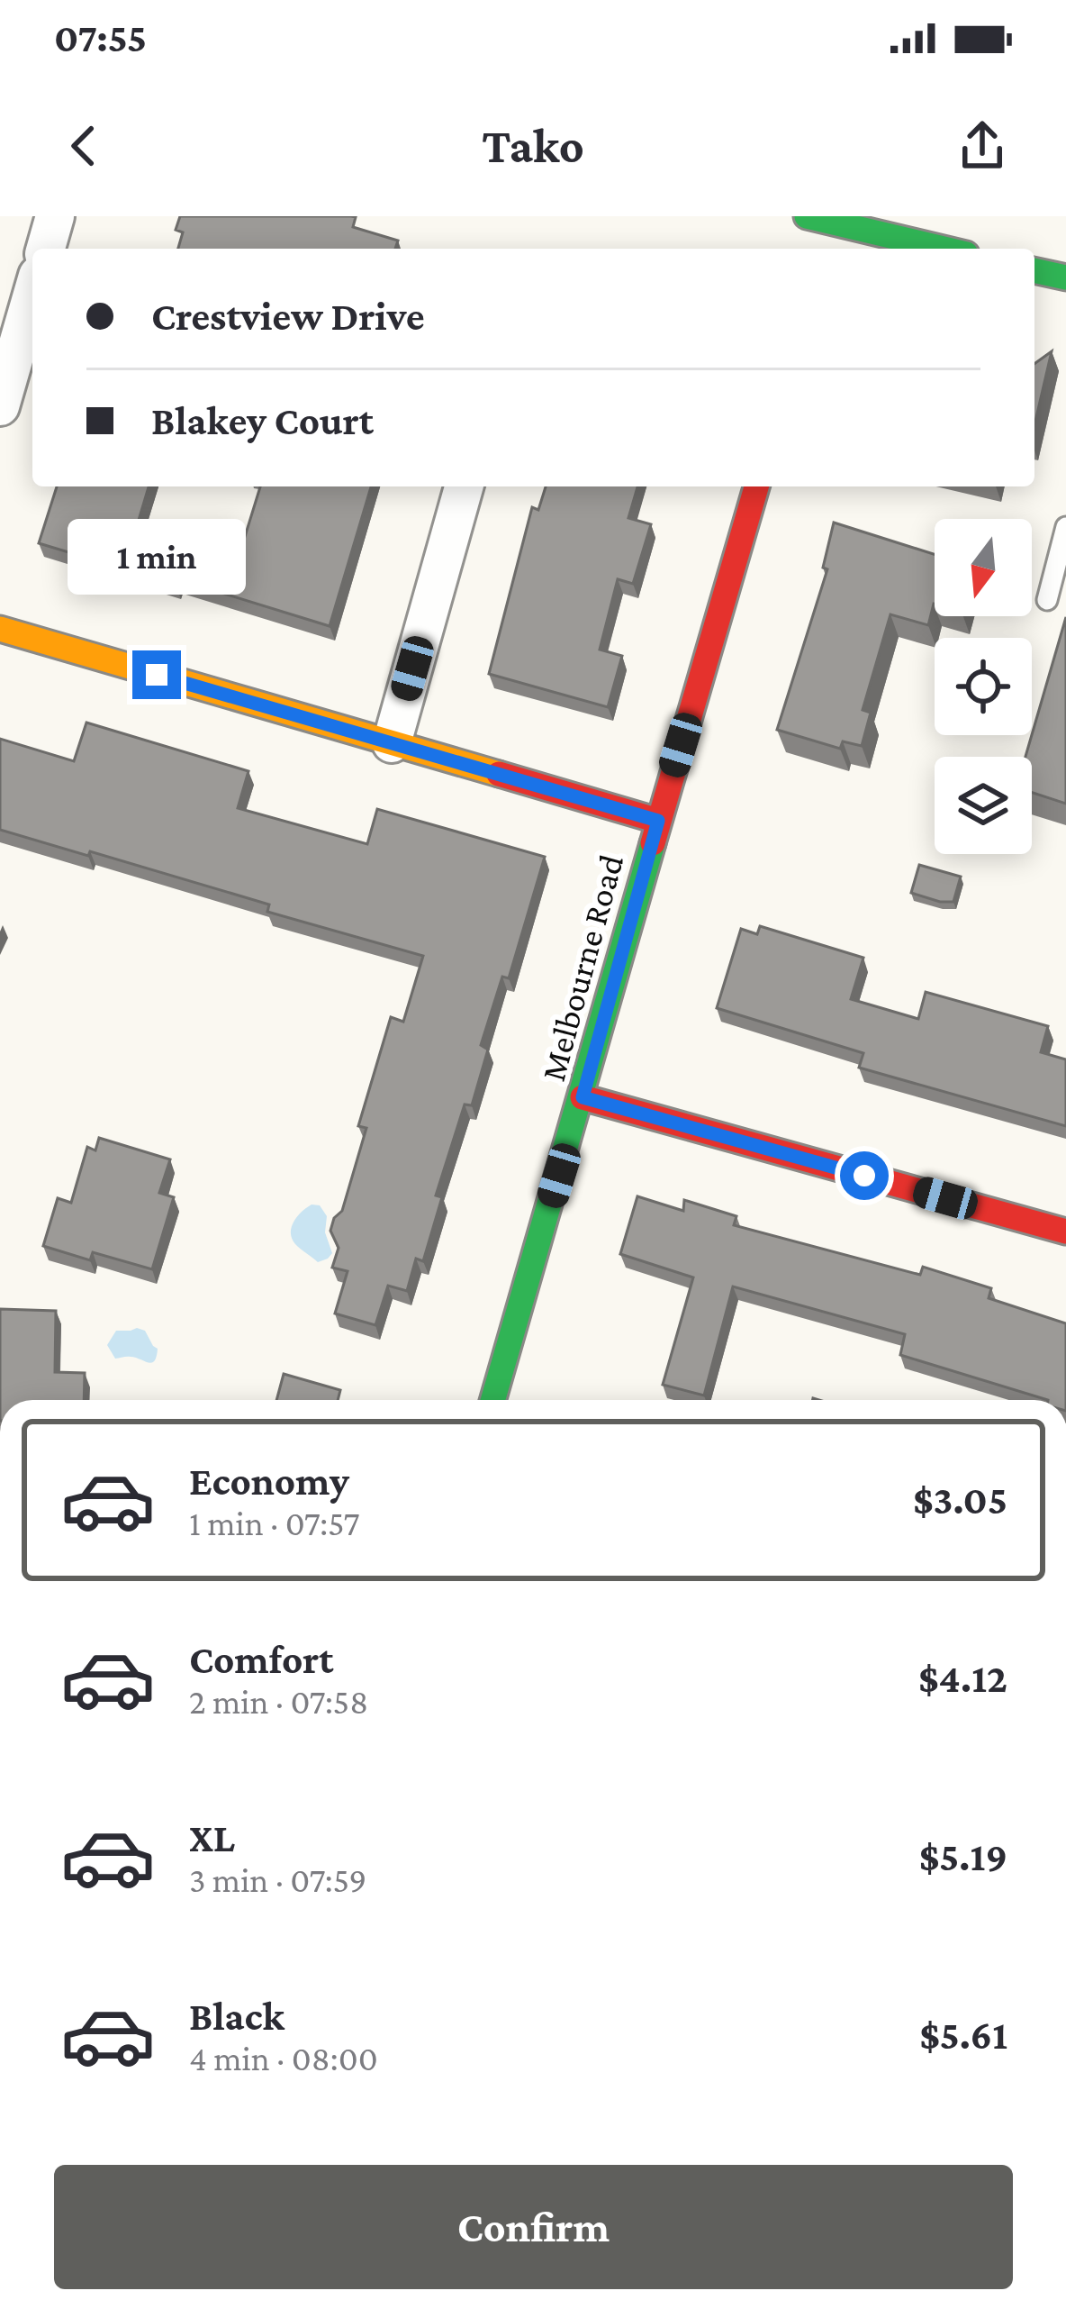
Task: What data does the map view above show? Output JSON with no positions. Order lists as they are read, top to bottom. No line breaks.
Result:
{"streets":{"street":["Melbourne Road"]},"north":"bottom","page":{"status":"07:55","header":"Tako","banner":["Crestview Drive","Blakey Court"],"bubble":"1 min","list":[{"name":"Economy","note":"1 min · 07:57","value":"$3.05"},{"name":"Comfort","note":"2 min · 07:58","value":"$4.12"},{"name":"XL","note":"3 min · 07:59","value":"$5.19"},{"name":"Black","note":"4 min · 08:00","value":"$5.61"}],"buttons":"Confirm"}}
